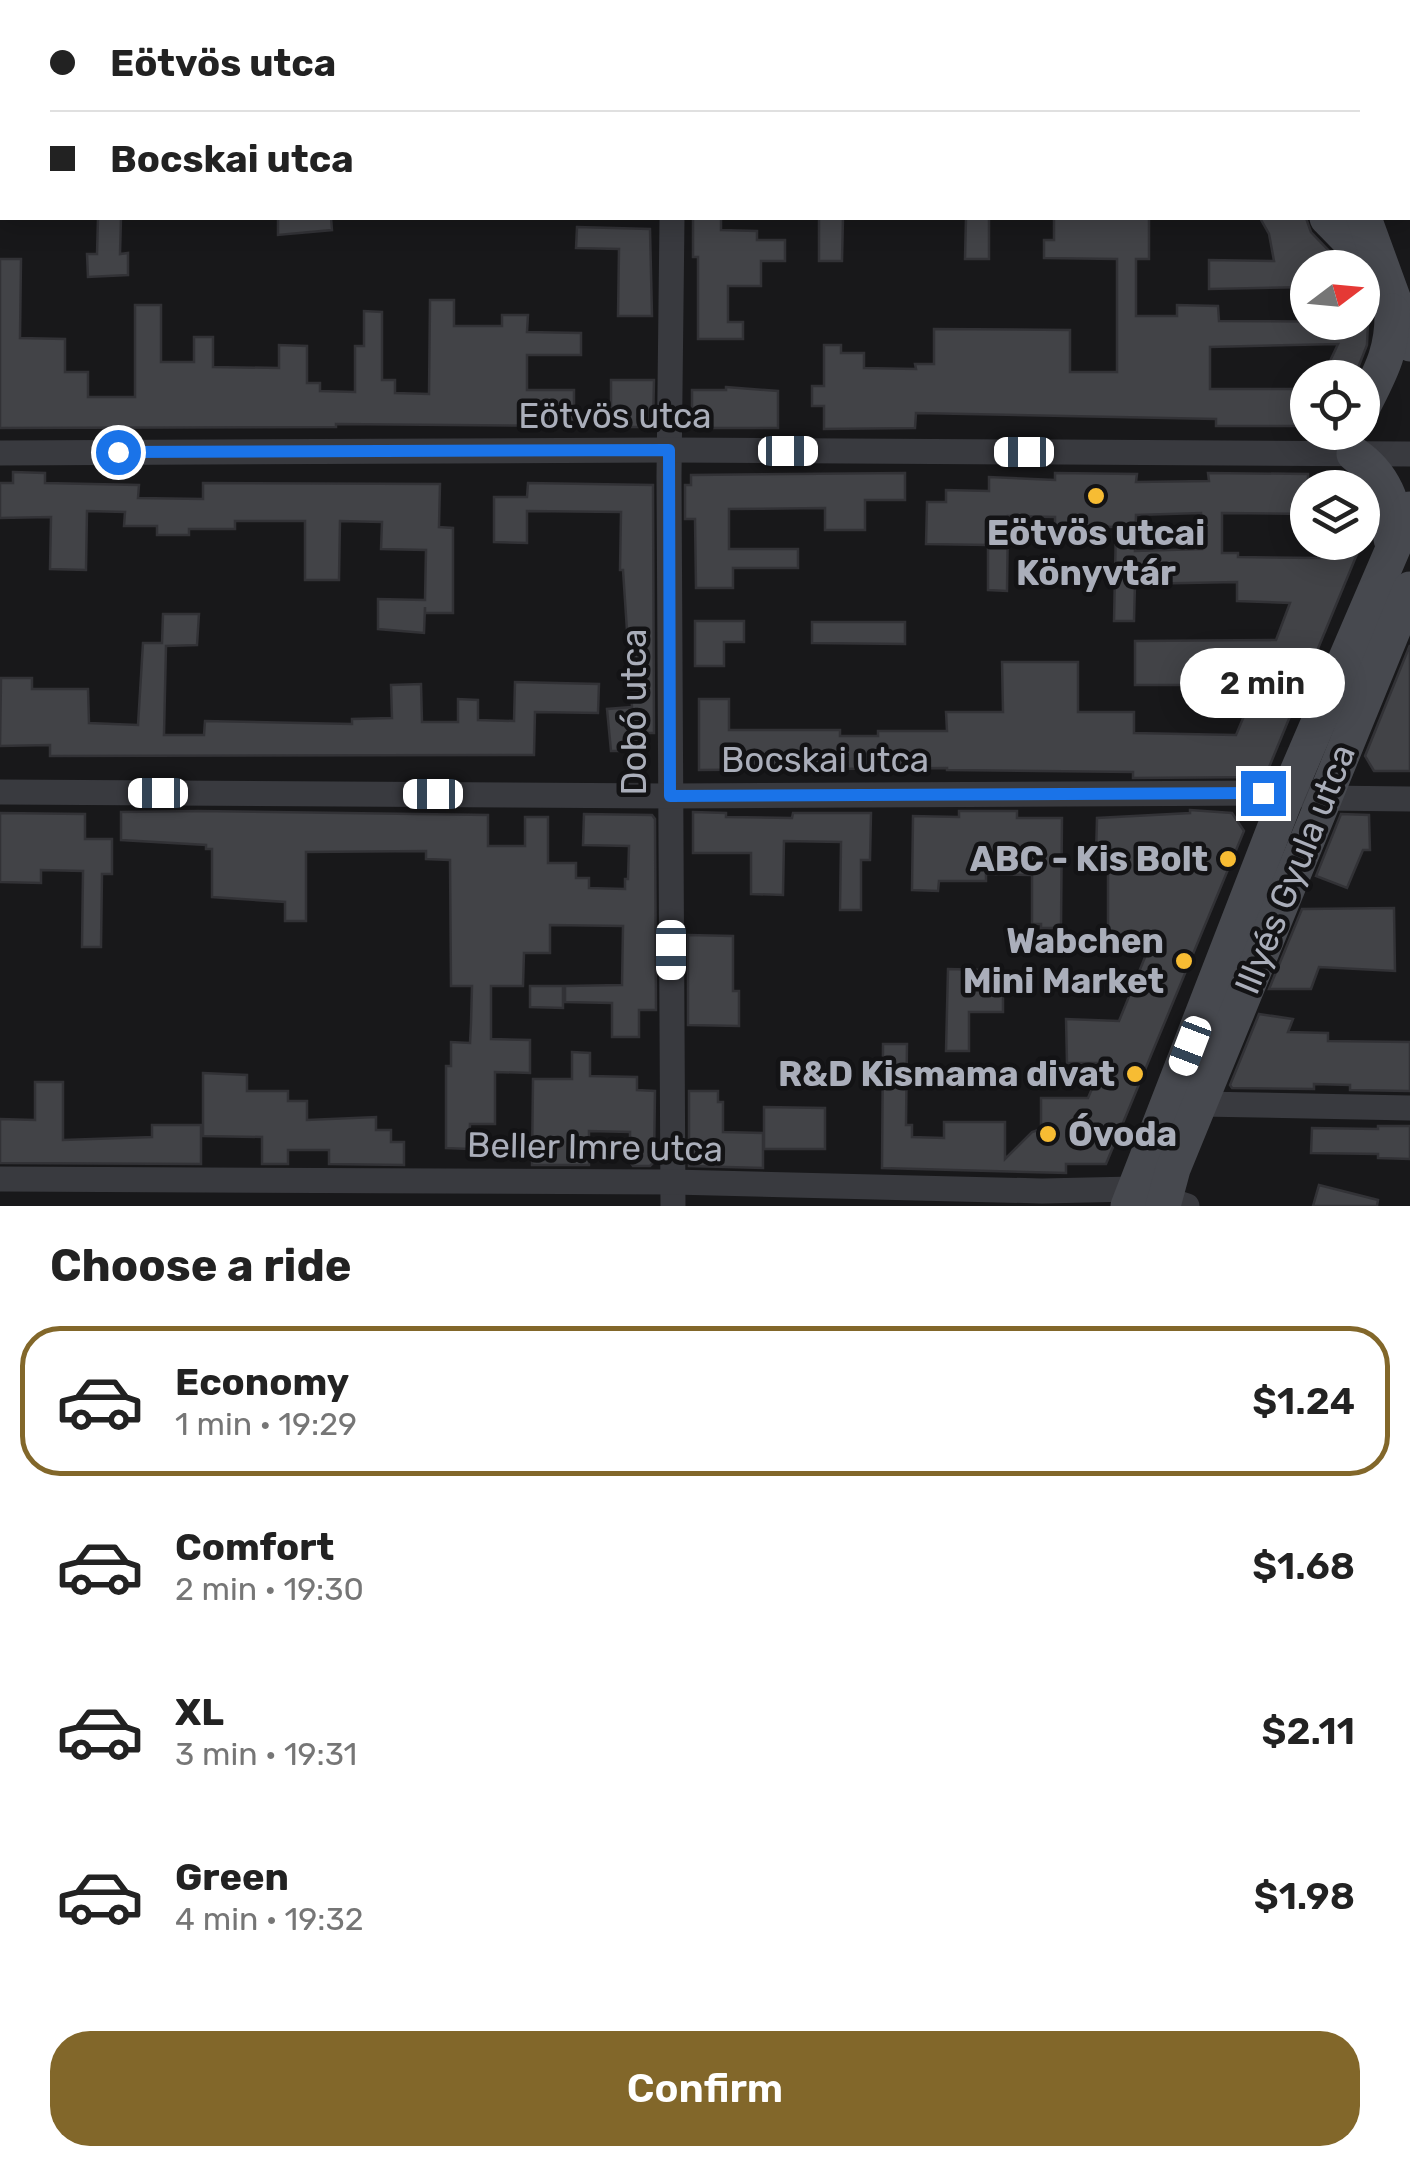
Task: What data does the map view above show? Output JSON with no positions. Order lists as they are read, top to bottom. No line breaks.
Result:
{"streets":{"main road":["Illyés Gyula utca"],"street":["Eötvös utca","Dobó utca","Bocskai utca","Beller Imre utca"]},"crossings":[["Eötvös utca","Dobó utca"],["Dobó utca","Bocskai utca"],["Dobó utca","Beller Imre utca"],["Bocskai utca","Illyés Gyula utca"],["Illyés Gyula utca","Beller Imre utca"]],"places":["Eötvös utcai Könyvtár","ABC - Kis Bolt","Wabchen Mini Market","R&D Kismama divat","Óvoda"],"north":"right","page":{"banner":["Eötvös utca","Bocskai utca"],"bubble":"2 min","heading":"Choose a ride","list":[{"name":"Economy","note":"1 min · 19:29","value":"$1.24"},{"name":"Comfort","note":"2 min · 19:30","value":"$1.68"},{"name":"XL","note":"3 min · 19:31","value":"$2.11"},{"name":"Green","note":"4 min · 19:32","value":"$1.98"}],"buttons":"Confirm"}}
